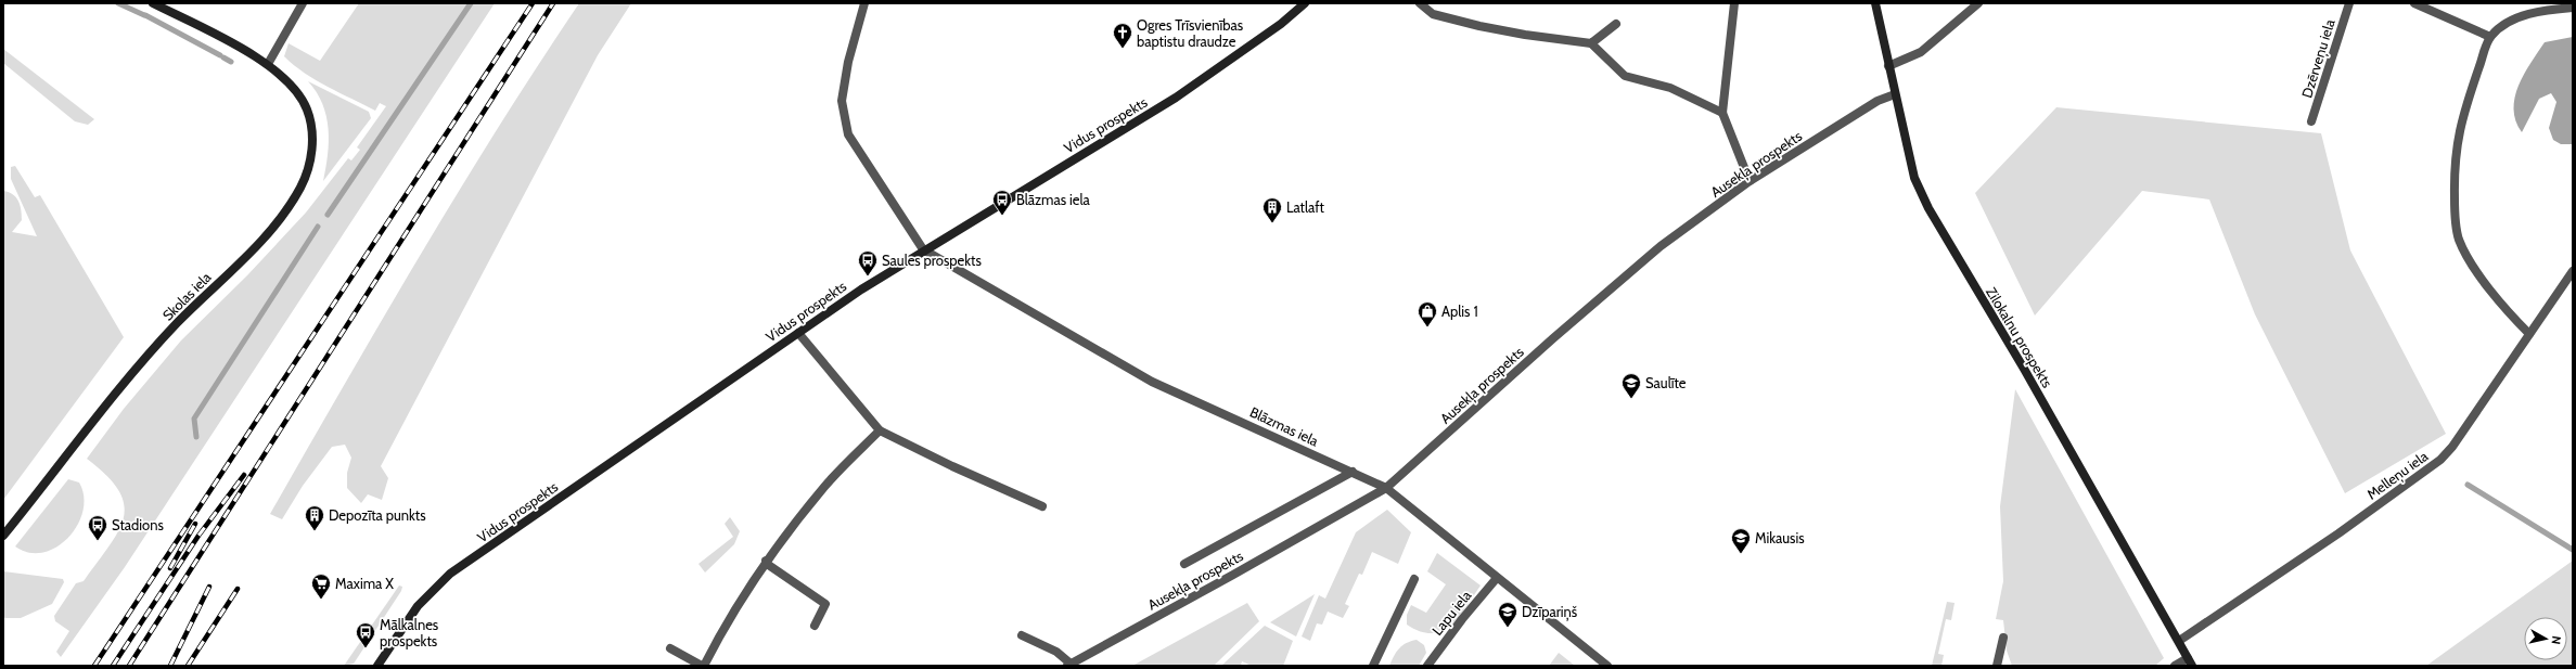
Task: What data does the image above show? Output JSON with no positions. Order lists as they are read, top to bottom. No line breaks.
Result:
{"streets":{"main road":["Vidus prospekts","Skolas iela","Zilokalnu prospekts"],"street":["Dzērveņu iela","Ausekļa prospekts","Blāzmas iela","Melleņu iela","Lapu iela"]},"crossings":[["Vidus prospekts","Blāzmas iela"],["Ausekļa prospekts","Zilokalnu prospekts"],["Ausekļa prospekts","Blāzmas iela"],["Zilokalnu prospekts","Melleņu iela"],["Blāzmas iela","Lapu iela"]],"places":{"church":["Ogres Trīsvienības baptistu draudze"],"bus stop":["Blāzmas iela","Saules prospekts","Stadions","Mālkalnes prospekts"],"building":["Latlaft","Depozīta punkts"],"shop":["Aplis 1"],"school or university":["Saulīte","Mikausis","Dzīpariņš"],"supermarket":["Maxima X"]},"north":"right"}
